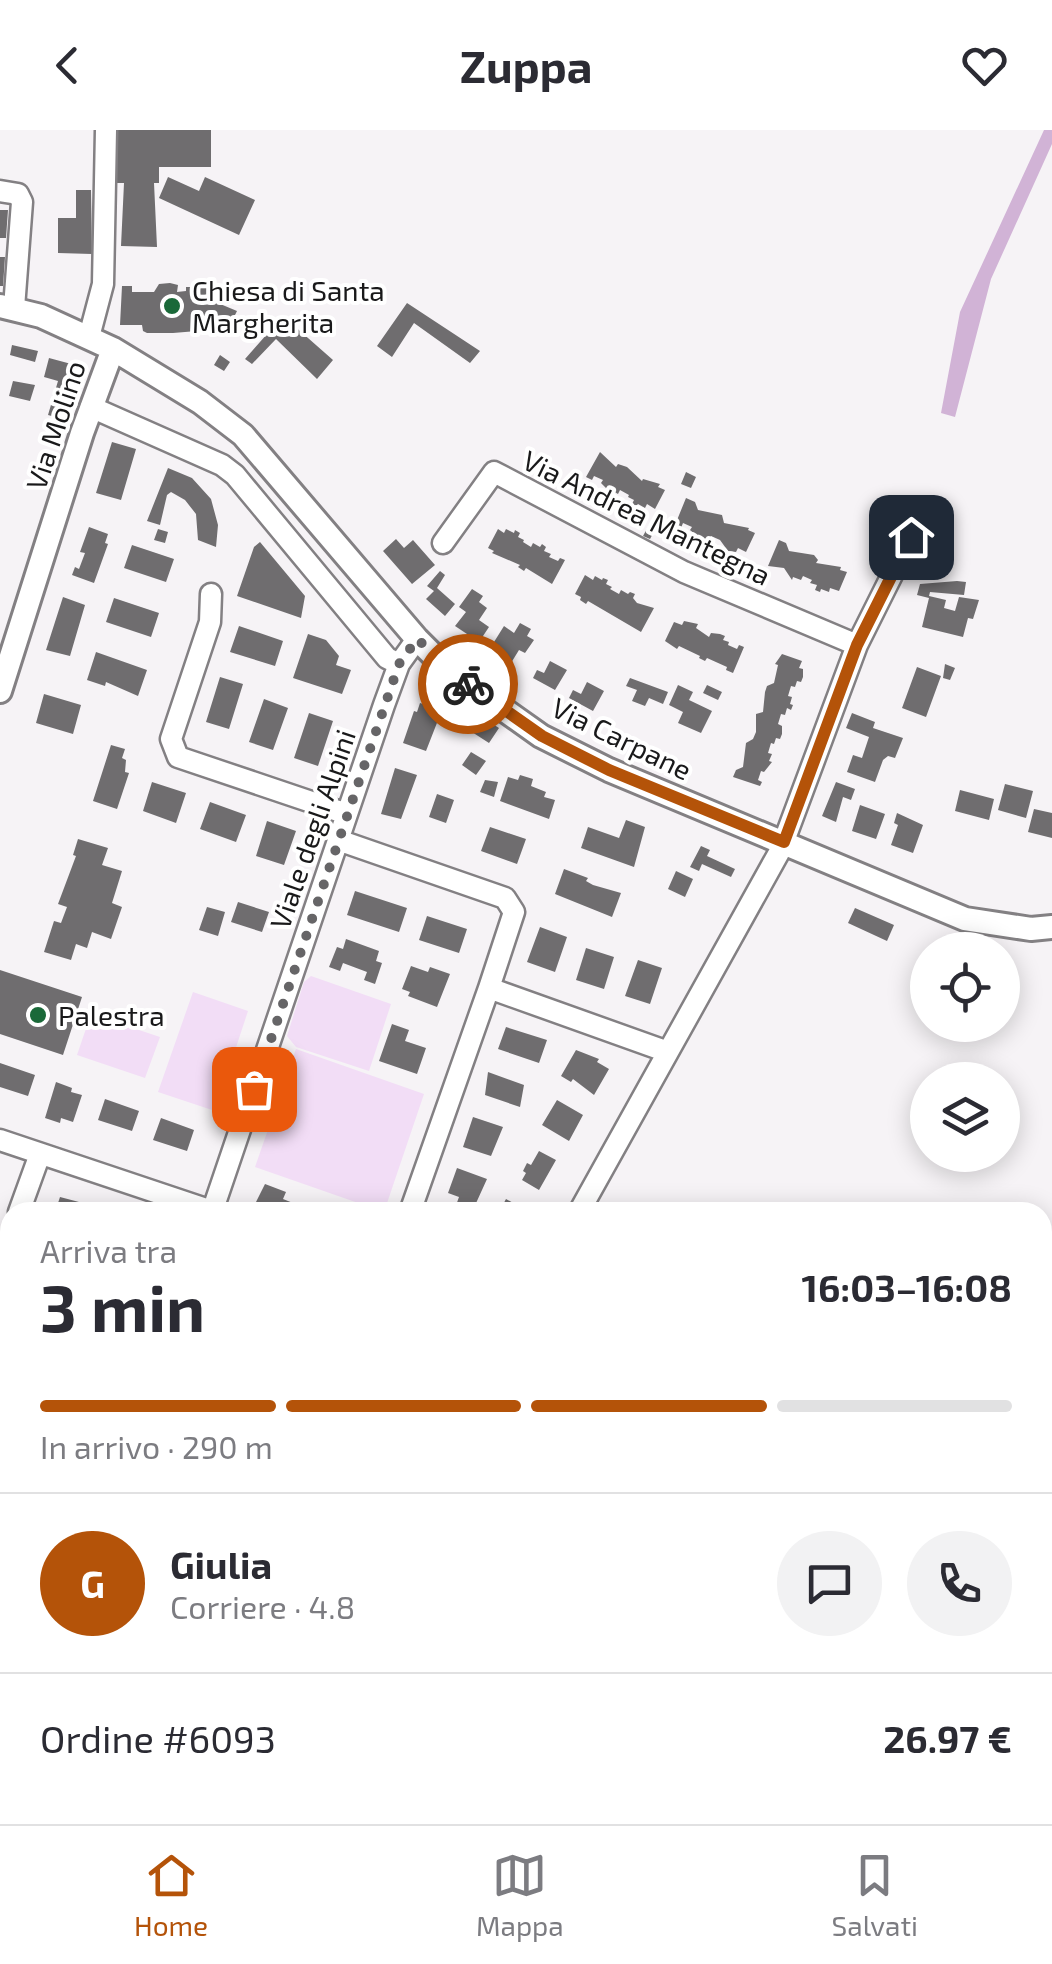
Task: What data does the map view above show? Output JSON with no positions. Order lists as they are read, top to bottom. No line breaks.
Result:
{"streets":{"street":["Via Molino","Via Andrea Mantegna","Via Carpane","Viale degli Alpini"]},"crossings":[["Via Molino","Via Carpane"],["Via Carpane","Viale degli Alpini"]],"places":["Chiesa di Santa Margherita","Palestra"],"page":{"header":"Zuppa","heading":["3 min","Arriva tra","16:03–16:08"],"panel":["Giulia","Corriere · 4.8","Ordine #6093","26.97 €"],"bar":"In arrivo · 290 m","round":"G","tabs":["Home","Mappa","Salvati"]}}
